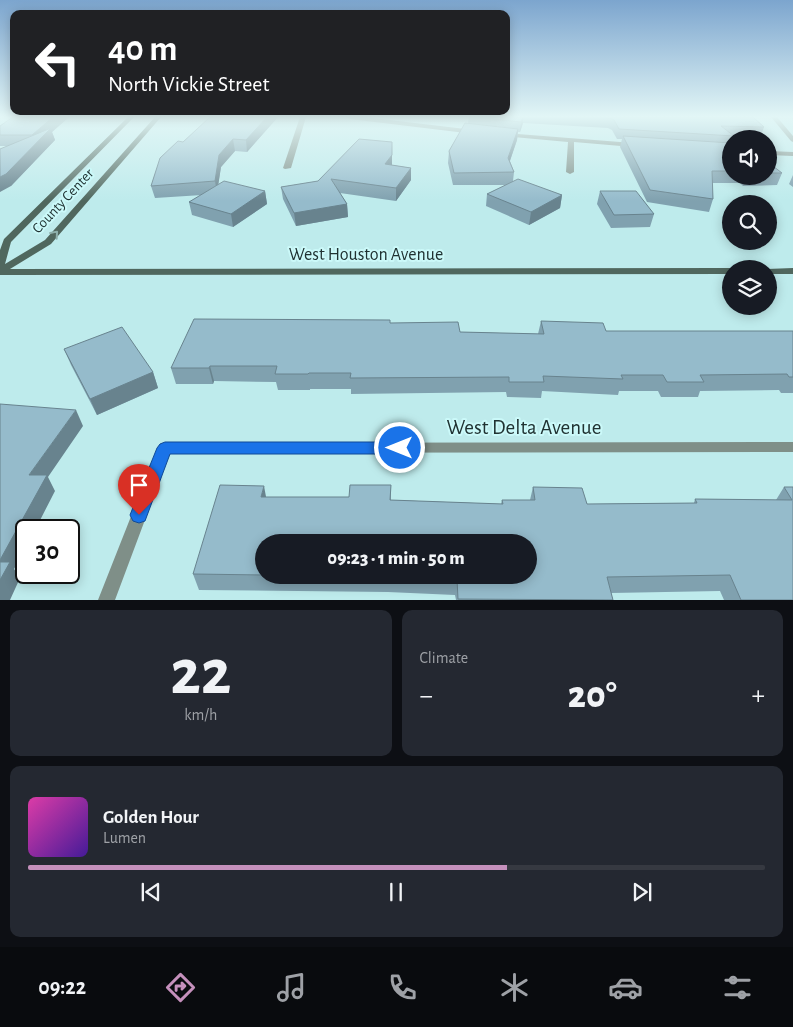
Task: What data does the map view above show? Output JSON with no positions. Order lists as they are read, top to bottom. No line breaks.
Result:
{"streets":{"street":["County Center","West Houston Avenue","West Delta Avenue"]},"crossings":[["County Center","West Houston Avenue"]],"page":{"turn":["40 m","North Vickie Street"],"limit":"30","trip":"09:23 · 1 min · 50 m","tile":[["22","km/h"],"Climate"],"heat":["−","20°","+"],"song":["Golden Hour","Lumen"],"tabs":"09:22"}}
